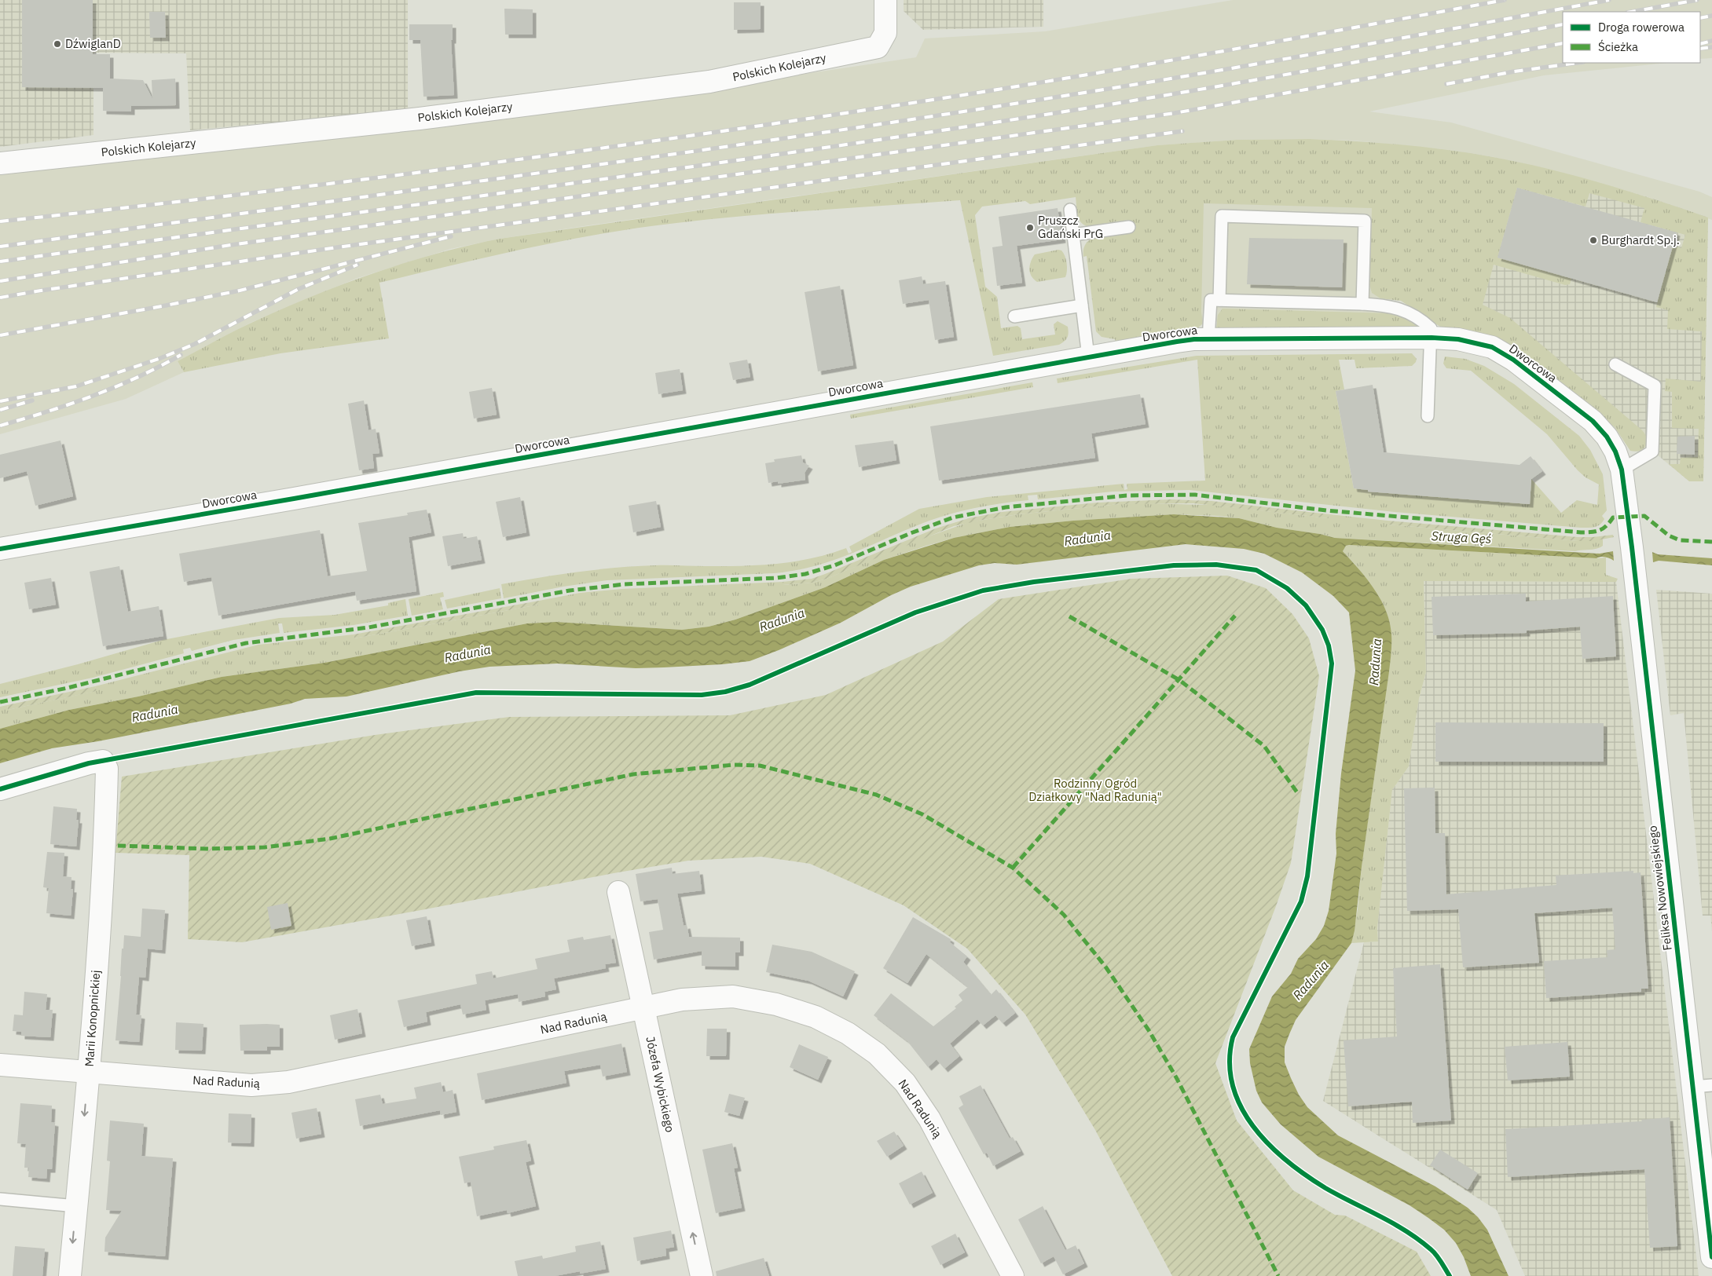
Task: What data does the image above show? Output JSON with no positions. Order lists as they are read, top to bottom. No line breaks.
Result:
{"streets":{"street":["Polskich Kolejarzy","Dworcowa","Feliksa Nowowiejskiego","Marii Konopnickiej","Nad Radunią","Józefa Wybickiego"]},"crossings":[["Dworcowa","Feliksa Nowowiejskiego"],["Marii Konopnickiej","Nad Radunią"],["Nad Radunią","Józefa Wybickiego"]],"one_way":["Józefa Wybickiego"],"water":["Struga Gęś","Radunia"],"parks":["Rodzinny Ogród Działkowy \"Nad Radunią\""],"places":["DźwiglanD","Pruszcz Gdański PrG","Burghardt Sp.j."],"legend":["Droga rowerowa","Ścieżka"]}
